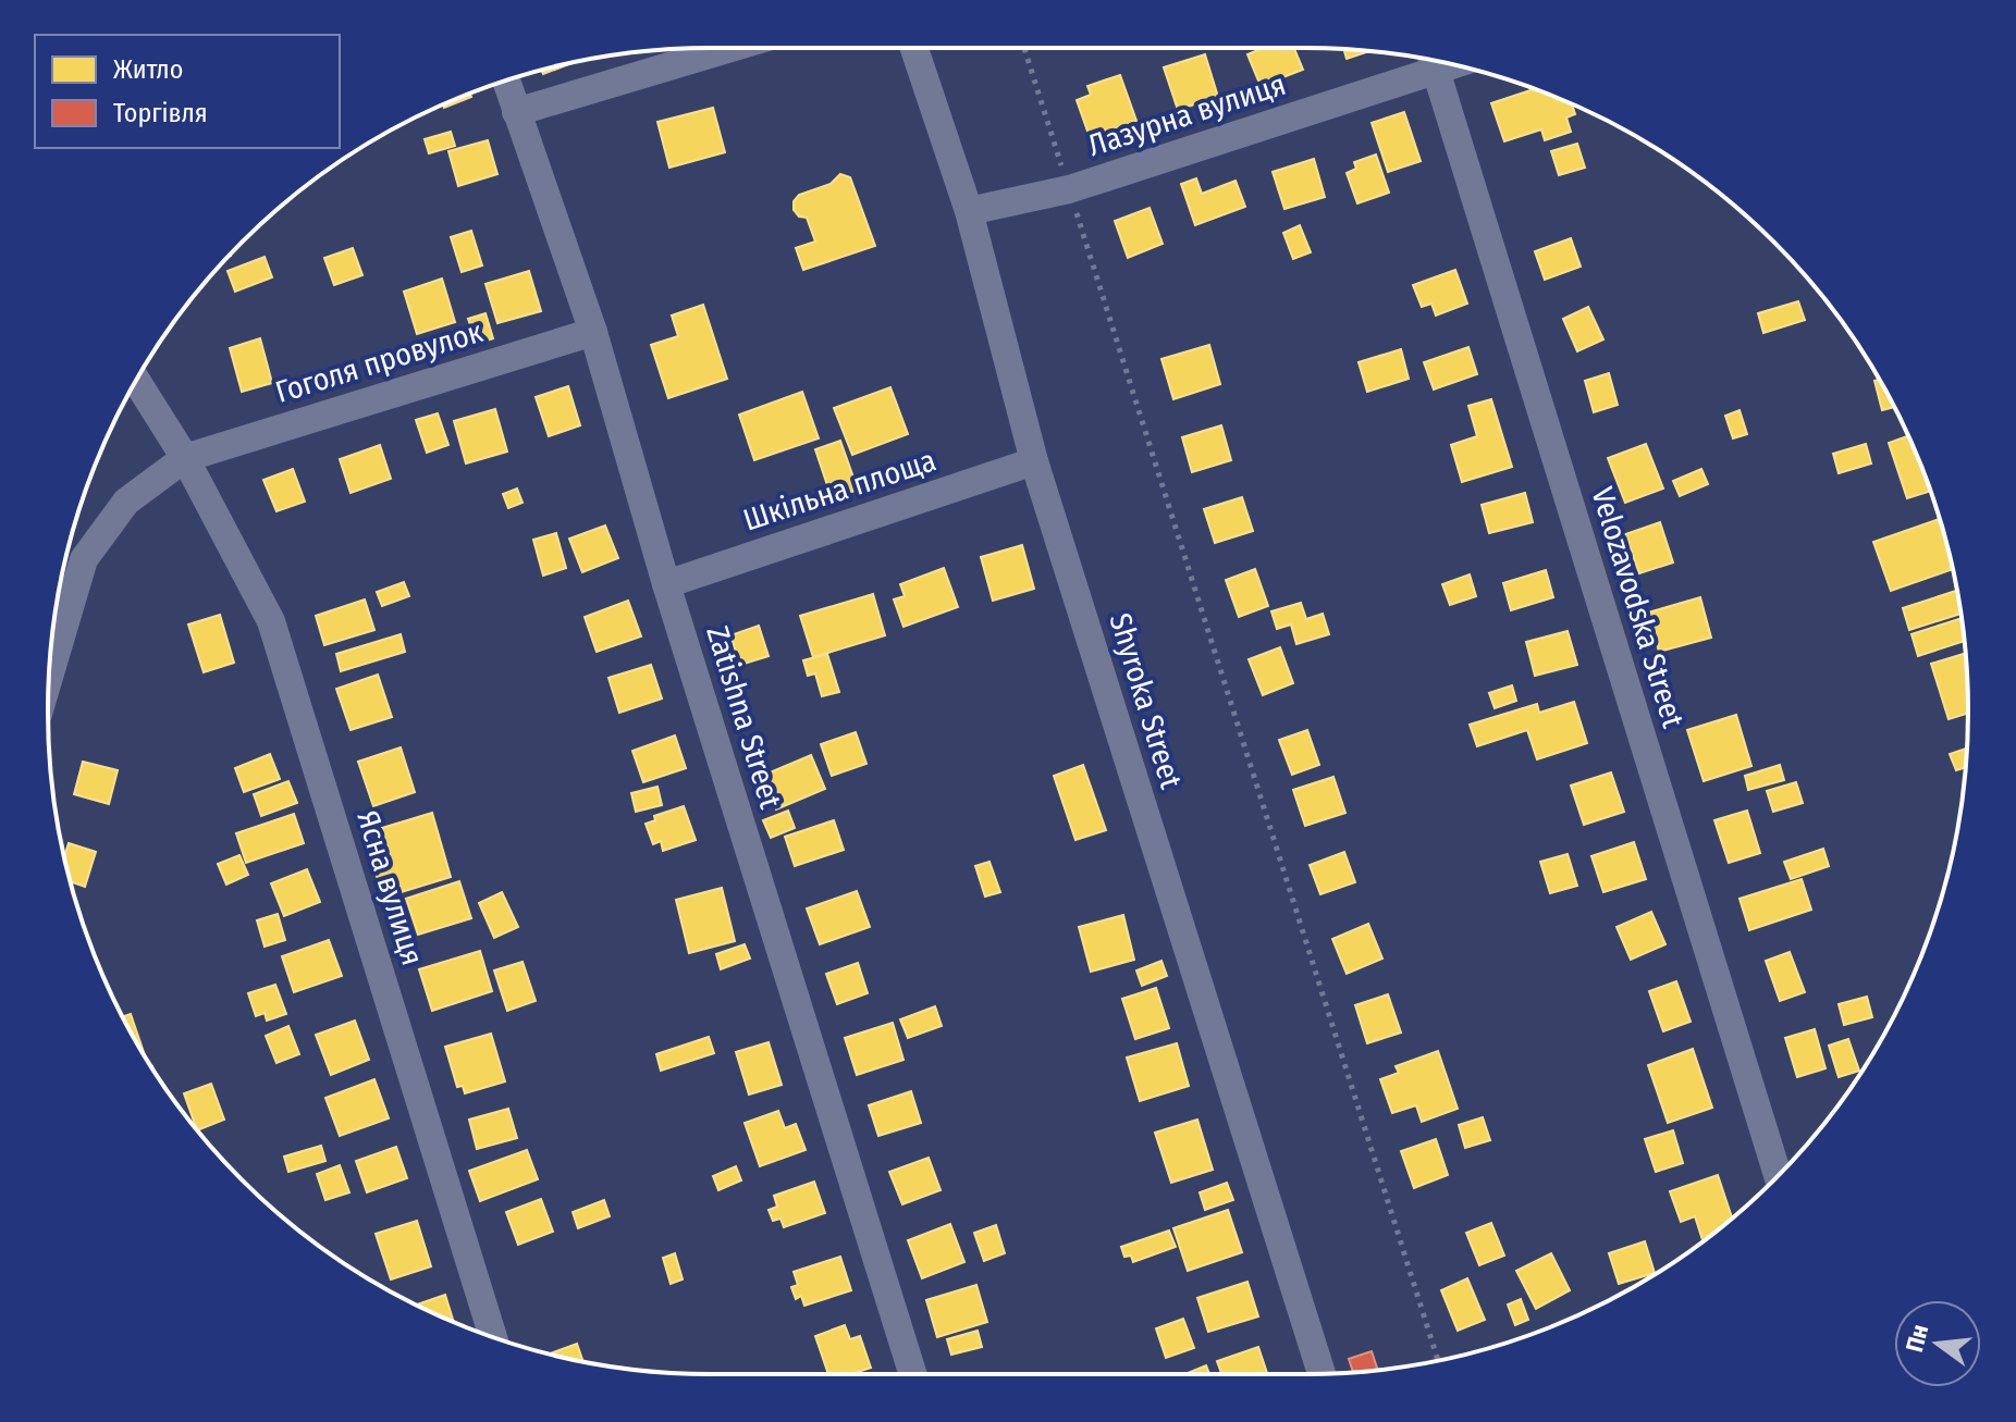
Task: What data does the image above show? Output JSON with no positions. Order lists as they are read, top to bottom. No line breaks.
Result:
{"streets":{"street":["Лазурна вулиця","Гоголя провулок","Шкільна площа","Velozavodska Street","Shyroka Street","Zatishna Street","Ясна вулиця"]},"crossings":[["Лазурна вулиця","Shyroka Street"],["Гоголя провулок","Zatishna Street"],["Гоголя провулок","Ясна вулиця"],["Шкільна площа","Shyroka Street"],["Шкільна площа","Zatishna Street"]],"legend":["Житло","Торгівля"],"north":"left"}
